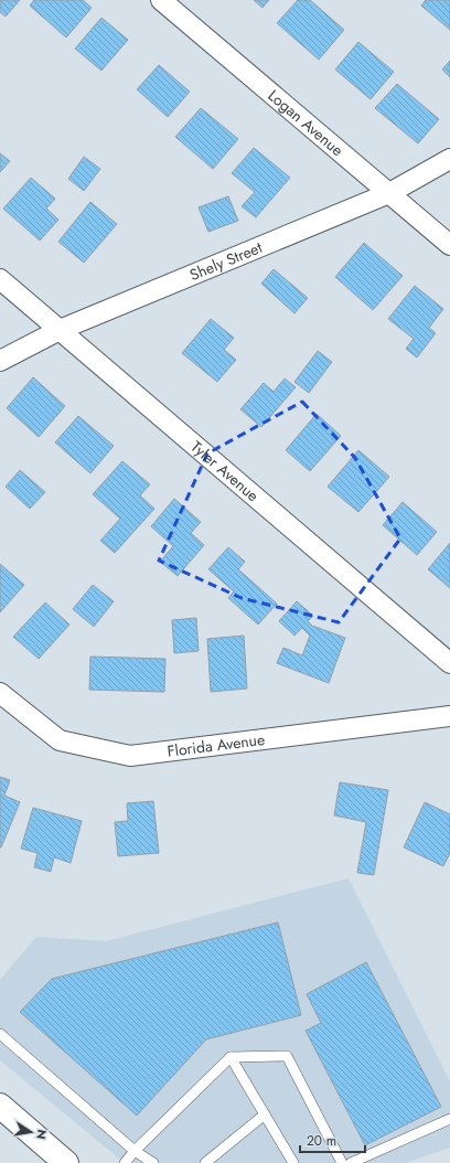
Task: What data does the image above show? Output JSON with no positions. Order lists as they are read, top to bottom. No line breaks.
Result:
{"streets":{"street":["Logan Avenue","Shely Street","Tyler Avenue","Florida Avenue"]},"crossings":[["Logan Avenue","Shely Street"],["Shely Street","Tyler Avenue"]],"scale_bar":"20 m","north":"right"}
